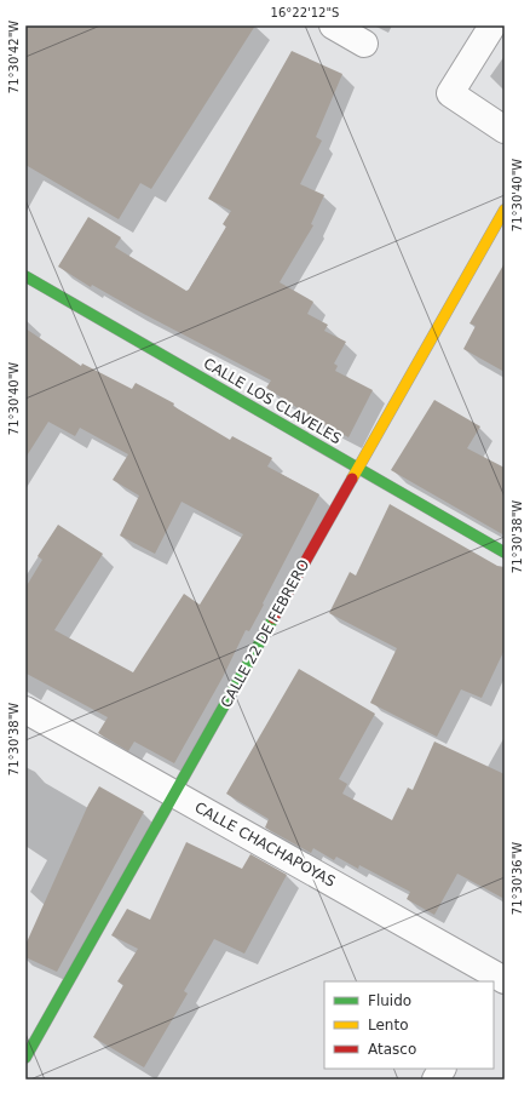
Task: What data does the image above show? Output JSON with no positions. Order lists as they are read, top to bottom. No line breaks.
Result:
{"streets":{"street":["CALLE LOS CLAVELES","CALLE 22 DE FEBRERO","CALLE CHACHAPOYAS"]},"crossings":[["CALLE LOS CLAVELES","CALLE 22 DE FEBRERO"],["CALLE 22 DE FEBRERO","CALLE CHACHAPOYAS"]],"legend":["Fluido","Lento","Atasco"],"coordinates":["16°22'12\"S","71°30'42\"W","71°30'40\"W","71°30'38\"W","71°30'36\"W"]}
